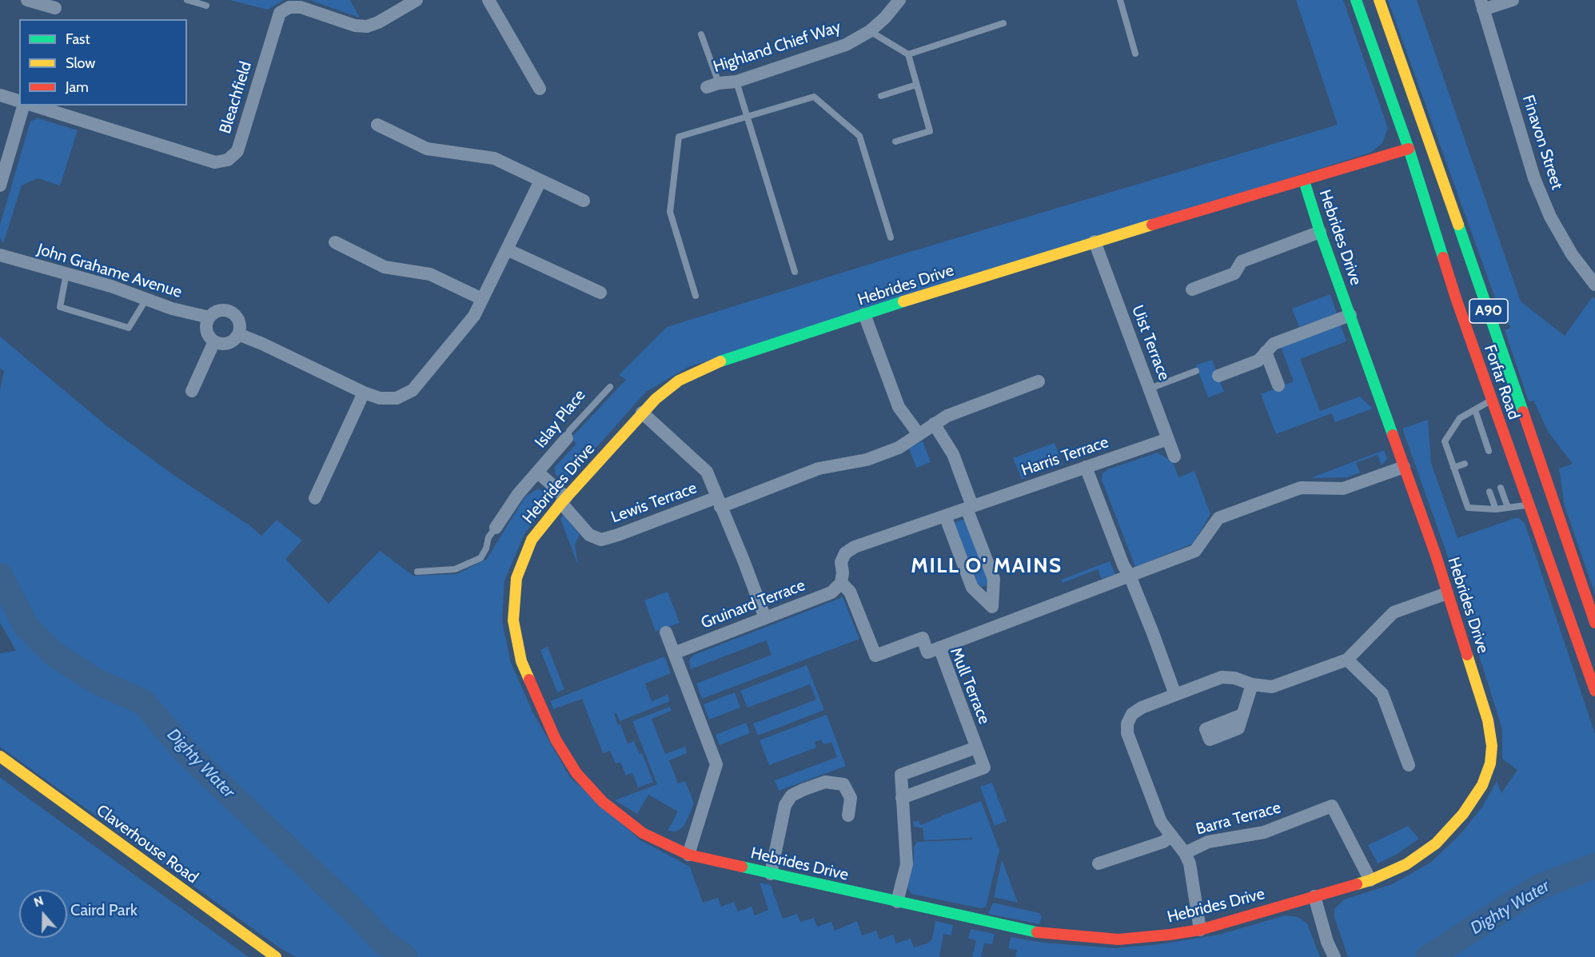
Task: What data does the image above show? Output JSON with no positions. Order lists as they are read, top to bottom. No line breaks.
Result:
{"streets":{"main road":["Hebrides Drive","A90","Forfar Road","Claverhouse Road"],"street":["Highland Chief Way","Bleachfield","Finavon Street","John Grahame Avenue","Uist Terrace","Islay Place","Harris Terrace","Lewis Terrace","Gruinard Terrace","Mull Terrace","Barra Terrace"]},"crossings":[["Hebrides Drive","Uist Terrace"],["Hebrides Drive","Forfar Road"],["Hebrides Drive","Islay Place"],["Hebrides Drive","Lewis Terrace"],["Hebrides Drive","Mull Terrace"],["Hebrides Drive","Barra Terrace"],["Uist Terrace","Harris Terrace"],["Islay Place","Lewis Terrace"],["Harris Terrace","Gruinard Terrace"],["Harris Terrace","Mull Terrace"],["Lewis Terrace","Gruinard Terrace"],["Gruinard Terrace","Mull Terrace"]],"districts":["MILL O' MAINS"],"water":["Dighty Water"],"parks":["Caird Park"],"legend":["Fast","Slow","Jam"],"north":"top"}
